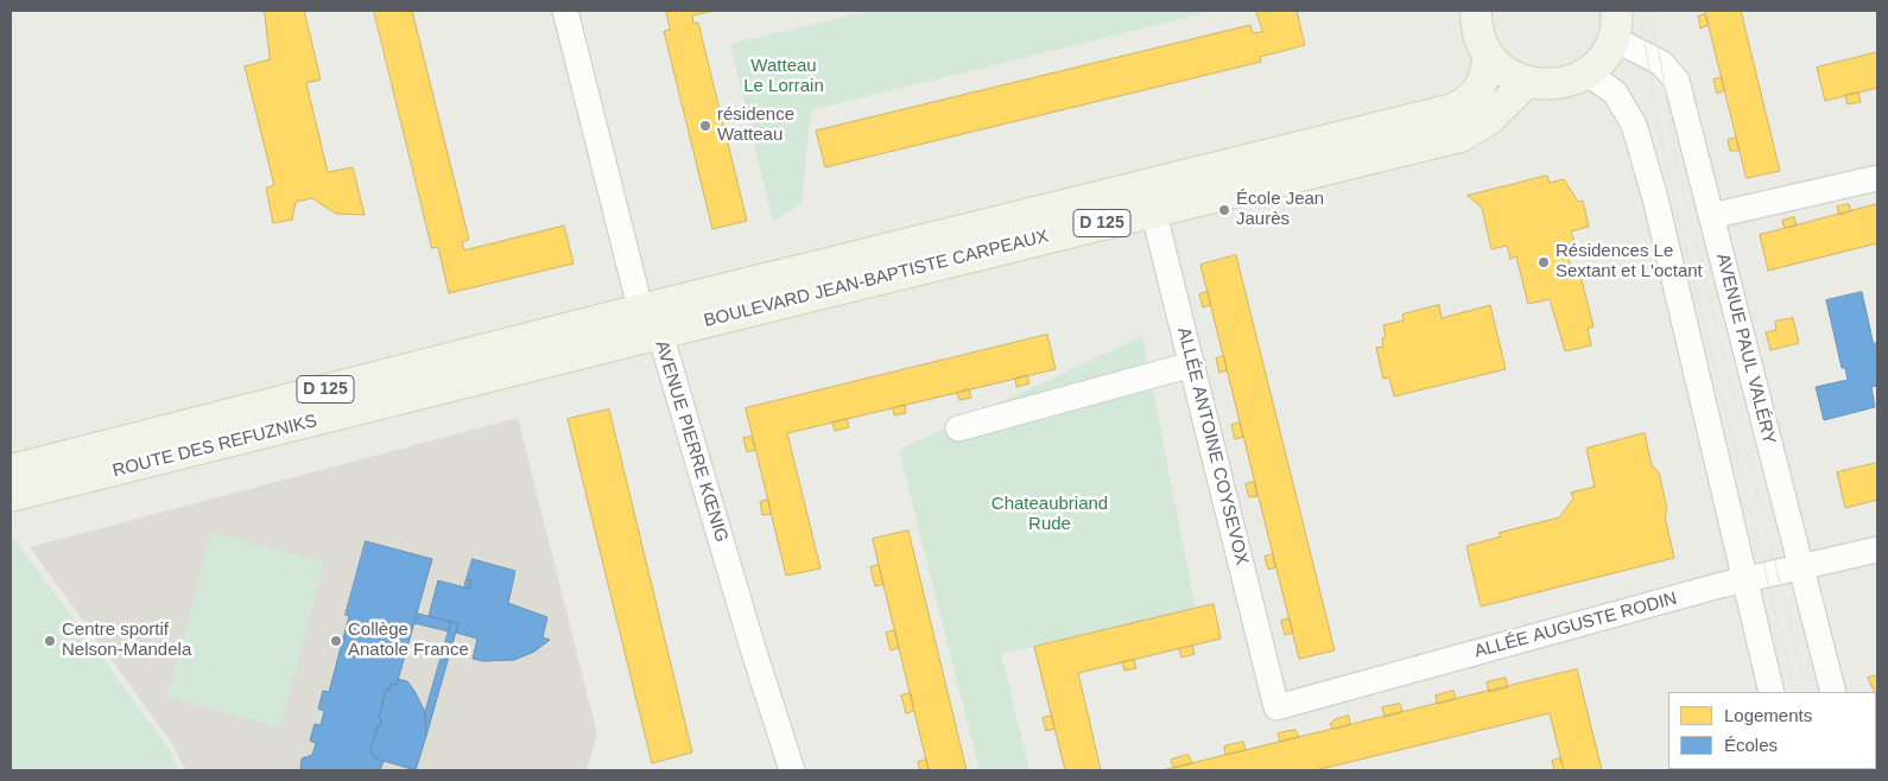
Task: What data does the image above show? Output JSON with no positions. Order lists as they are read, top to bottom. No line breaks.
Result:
{"streets":{"main road":["D 125","BOULEVARD JEAN-BAPTISTE CARPEAUX","ROUTE DES REFUZNIKS"],"street":["AVENUE PAUL VALÉRY","AVENUE PIERRE KŒNIG","ALLÉE ANTOINE COYSEVOX","ALLÉE AUGUSTE RODIN"]},"crossings":[["BOULEVARD JEAN-BAPTISTE CARPEAUX","AVENUE PIERRE KŒNIG"],["BOULEVARD JEAN-BAPTISTE CARPEAUX","ROUTE DES REFUZNIKS"],["BOULEVARD JEAN-BAPTISTE CARPEAUX","ALLÉE ANTOINE COYSEVOX"],["AVENUE PAUL VALÉRY","ALLÉE AUGUSTE RODIN"],["AVENUE PIERRE KŒNIG","ROUTE DES REFUZNIKS"],["ALLÉE ANTOINE COYSEVOX","ALLÉE AUGUSTE RODIN"]],"parks":["Watteau Le Lorrain","Chateaubriand Rude"],"places":["résidence Watteau","École Jean Jaurès","Résidences Le Sextant et L'octant","Centre sportif Nelson-Mandela","Collège Anatole France"],"legend":["Logements","Écoles"]}
